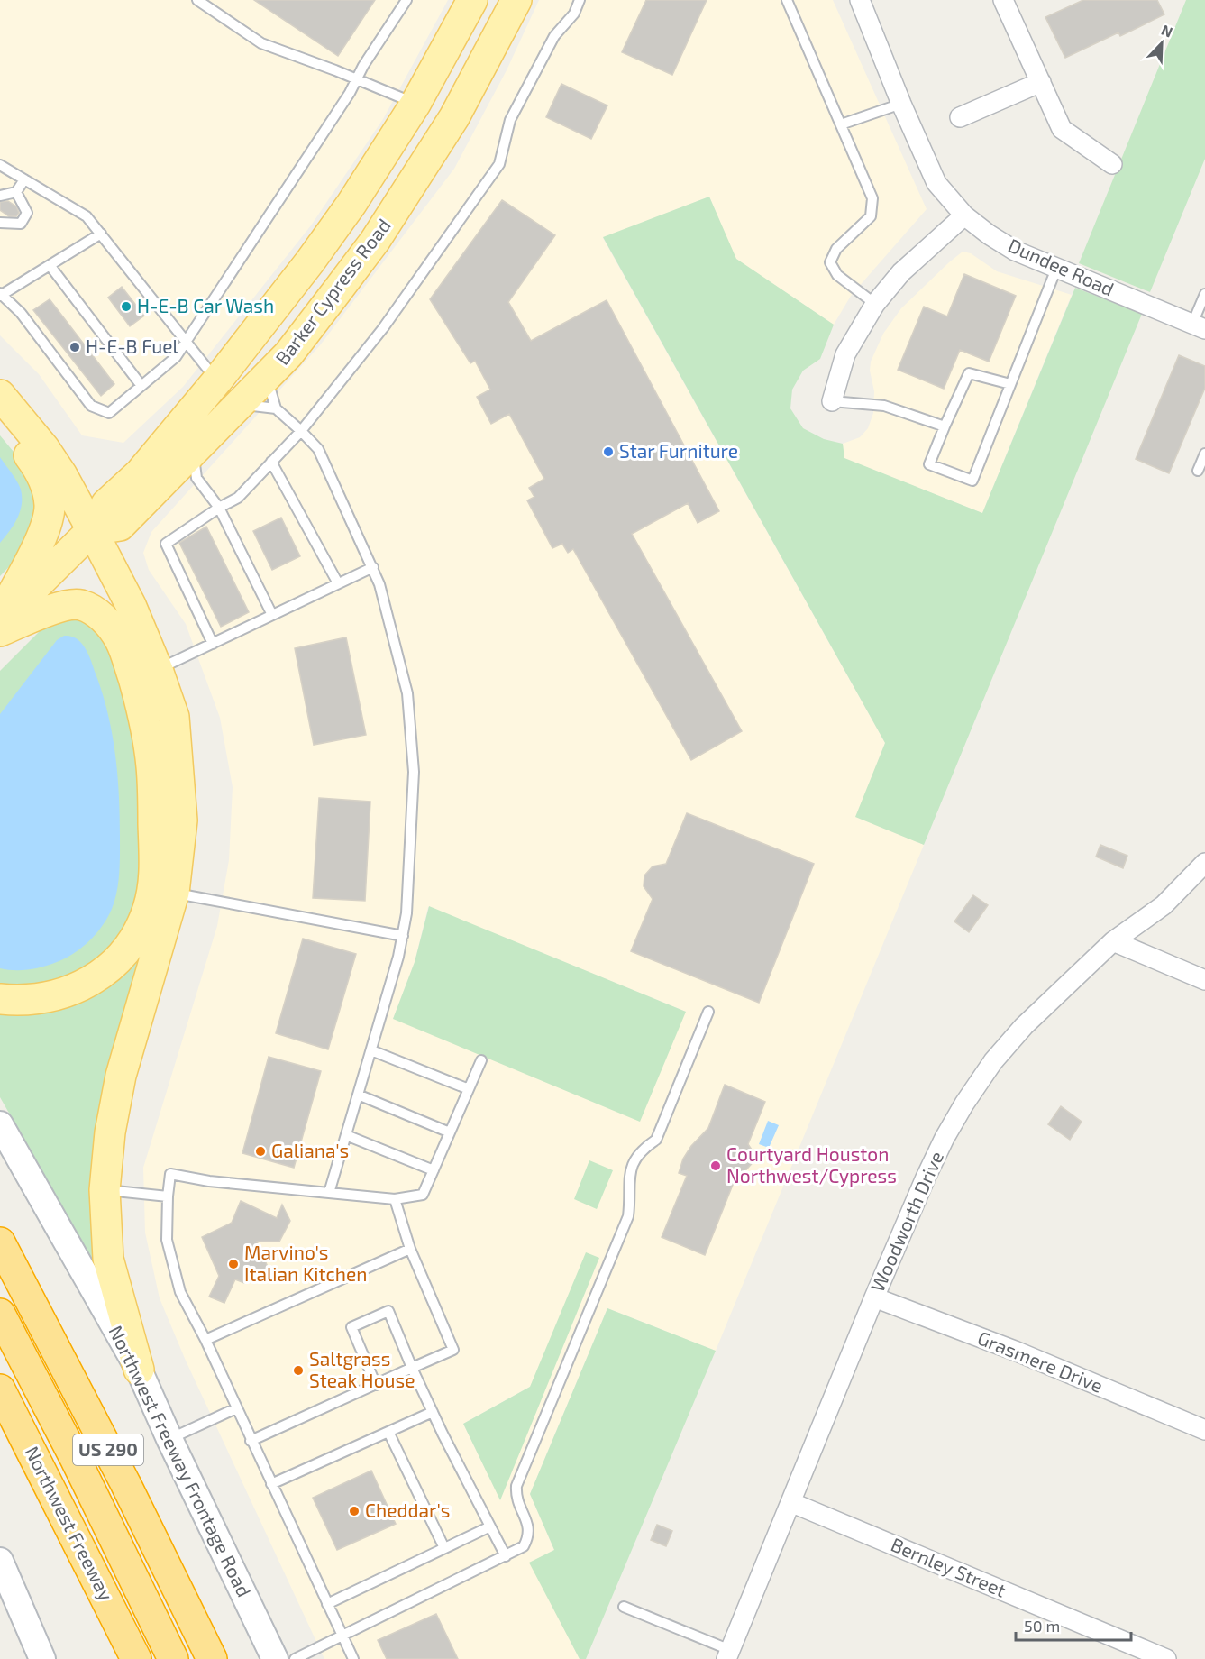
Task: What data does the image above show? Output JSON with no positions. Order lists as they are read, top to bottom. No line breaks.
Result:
{"streets":{"highway":["US 290","Northwest Freeway"],"main road":["Barker Cypress Road","Northwest Freeway Frontage Road"],"street":["Dundee Road","Woodworth Drive","Grasmere Drive","Bernley Street"]},"crossings":[["Woodworth Drive","Grasmere Drive"],["Woodworth Drive","Bernley Street"]],"places":["H-E-B Car Wash","H-E-B Fuel","Star Furniture","Galiana's","Courtyard Houston Northwest/Cypress","Marvino's Italian Kitchen","Saltgrass Steak House","Cheddar's"],"scale_bar":"50 m","north":"top right"}
